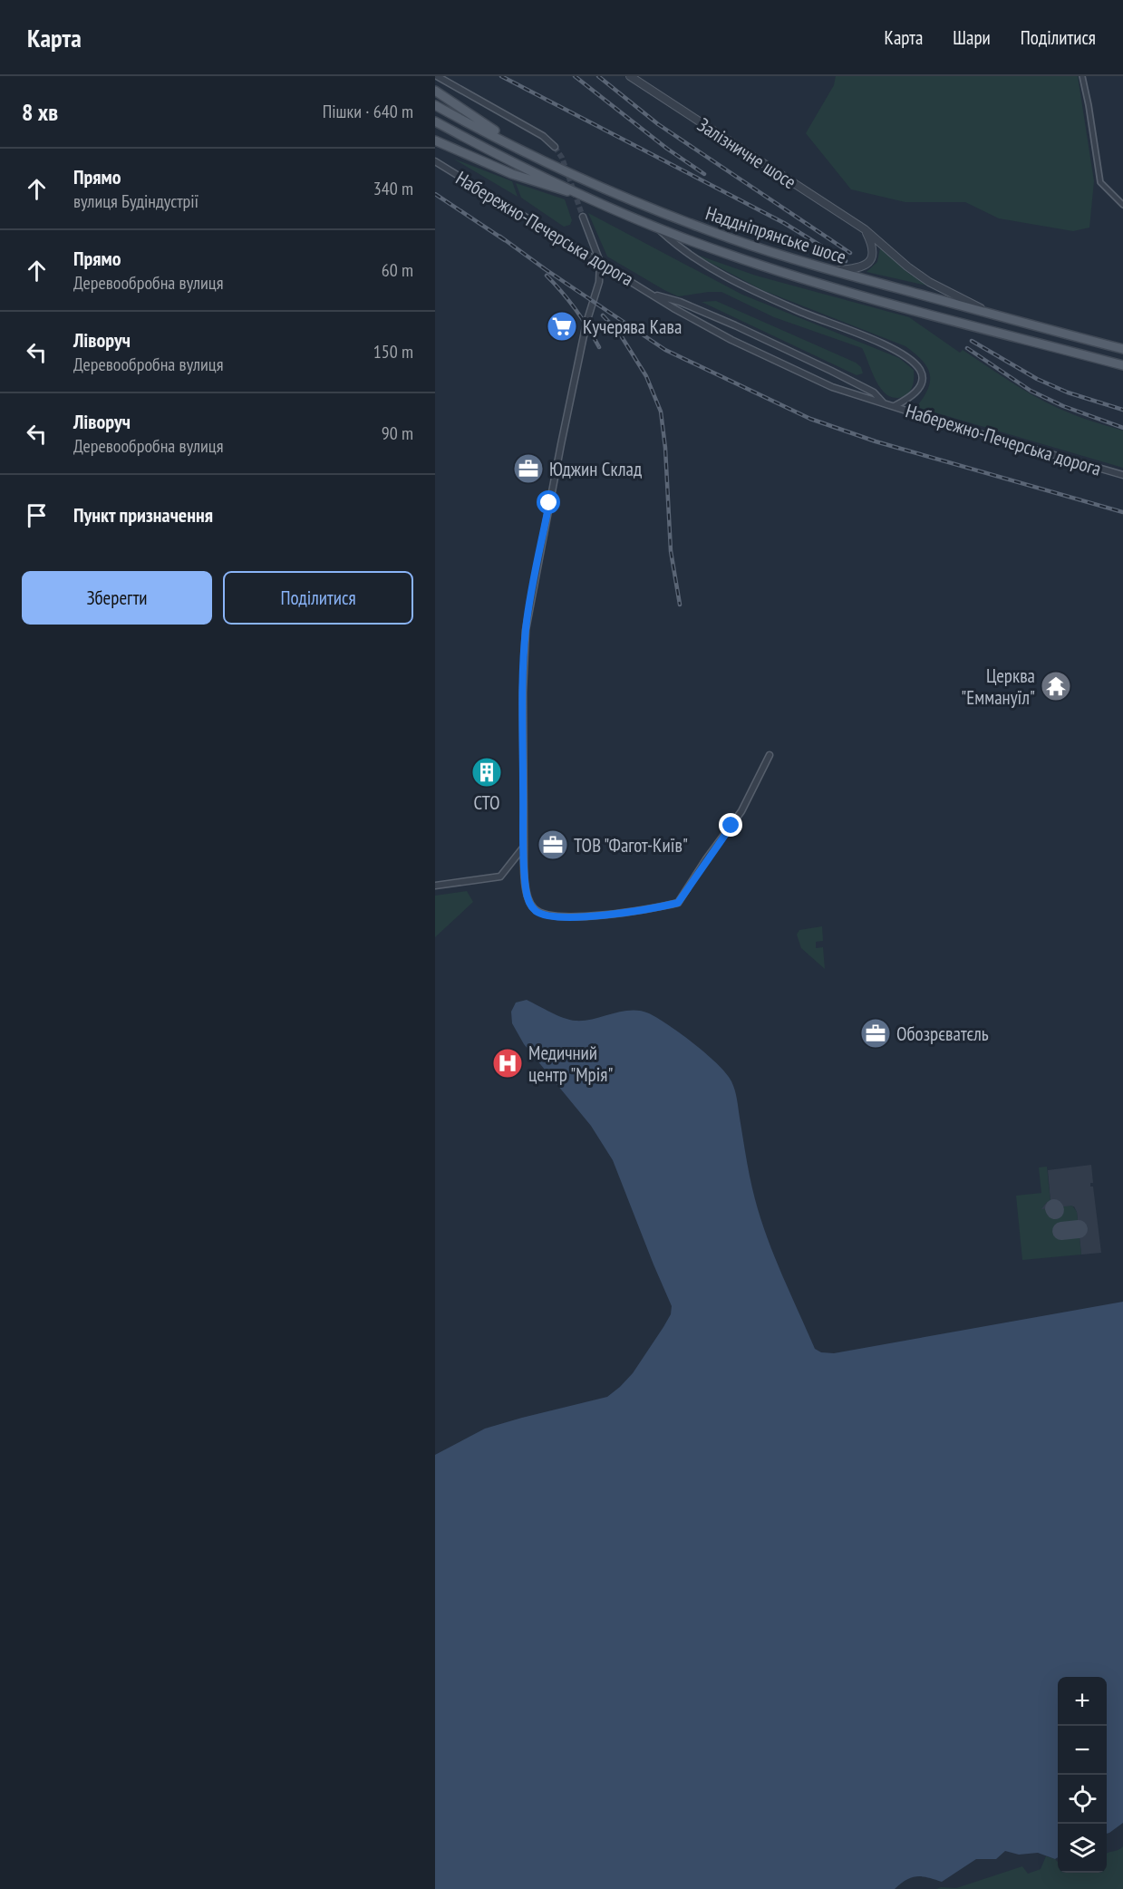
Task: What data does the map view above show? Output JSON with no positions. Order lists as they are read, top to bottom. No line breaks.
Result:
{"streets":{"main road":["Наддніпрянське шосе"],"street":["Залізничне шосе","Набережно-Печерська дорога"]},"crossings":[["Залізничне шосе","Наддніпрянське шосе"]],"places":{"supermarket":["Кучерява Кава"],"office":["Юджин Склад","ТОВ \"Фагот-Київ\"","Обозрєватєль"],"temple":["Церква \"Еммануїл\""],"building":["СТО"],"hospital":["Медичний центр \"Мрія\""]},"page":{"header":"Карта","nav":["Карта","Шари","Поділитися"],"heading":["8 хв","Пішки · 640 m"],"list":[["Прямо","вулиця Будіндустрії","340 m"],["Прямо","Деревообробна вулиця","60 m"],["Ліворуч","Деревообробна вулиця","150 m"],["Ліворуч","Деревообробна вулиця","90 m"],"Пункт призначення"],"buttons":["Зберегти","Поділитися"],"map_buttons":["+","−"]}}
